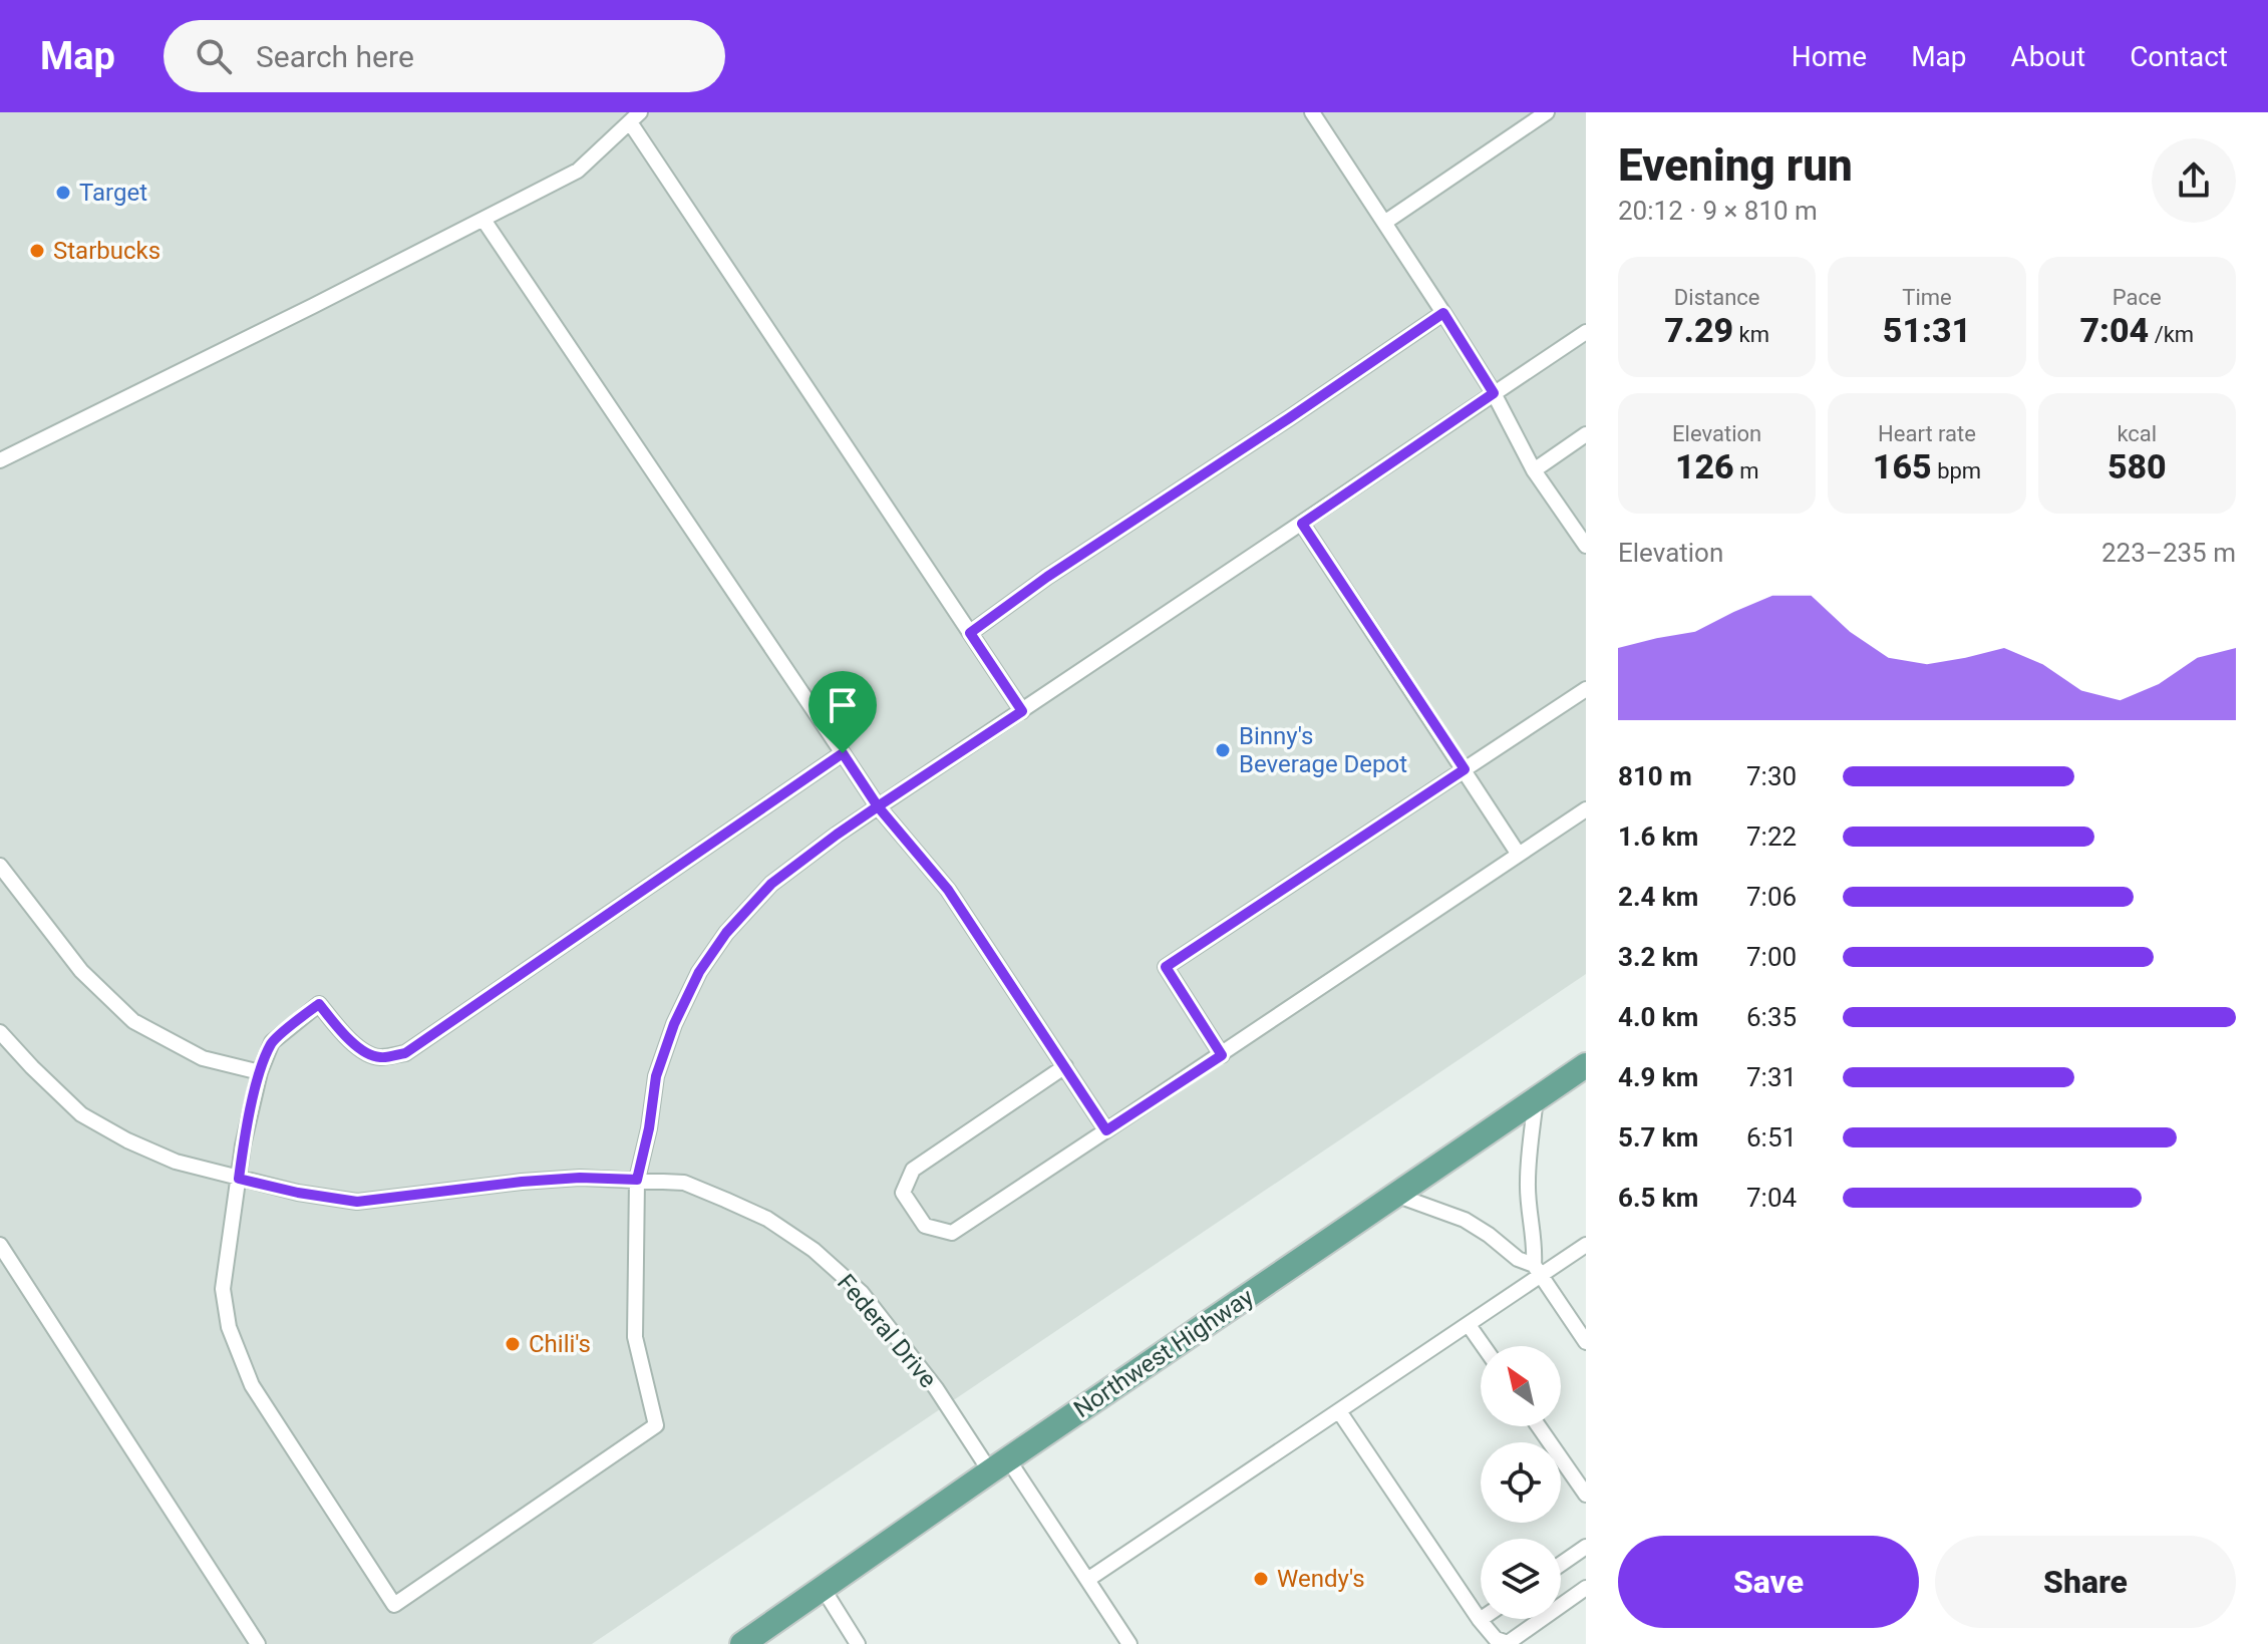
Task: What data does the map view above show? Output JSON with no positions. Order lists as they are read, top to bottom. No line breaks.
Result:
{"streets":{"main road":["Northwest Highway"],"lane":["Federal Drive"]},"crossings":[["Federal Drive","Northwest Highway"]],"places":["Target","Starbucks","Binny's Beverage Depot","Chili's","Wendy's"],"north":"top left","page":{"header":"Map","search":"Search here","nav":["Home","Map","About","Contact"],"heading":["Evening run","20:12 · 9 × 810 m"],"stats":[["Distance","7.29 km"],["Time","51:31"],["Pace","7:04 /km"],["Elevation","126 m"],["Heart rate","165 bpm"],["kcal","580"]],"chart":["Elevation","223–235 m"],"list":[{"name":"810 m","note":"7:30"},{"name":"1.6 km","note":"7:22"},{"name":"2.4 km","note":"7:06"},{"name":"3.2 km","note":"7:00"},{"name":"4.0 km","note":"6:35"},{"name":"4.9 km","note":"7:31"},{"name":"5.7 km","note":"6:51"},{"name":"6.5 km","note":"7:04"}],"buttons":["Save","Share"]}}
